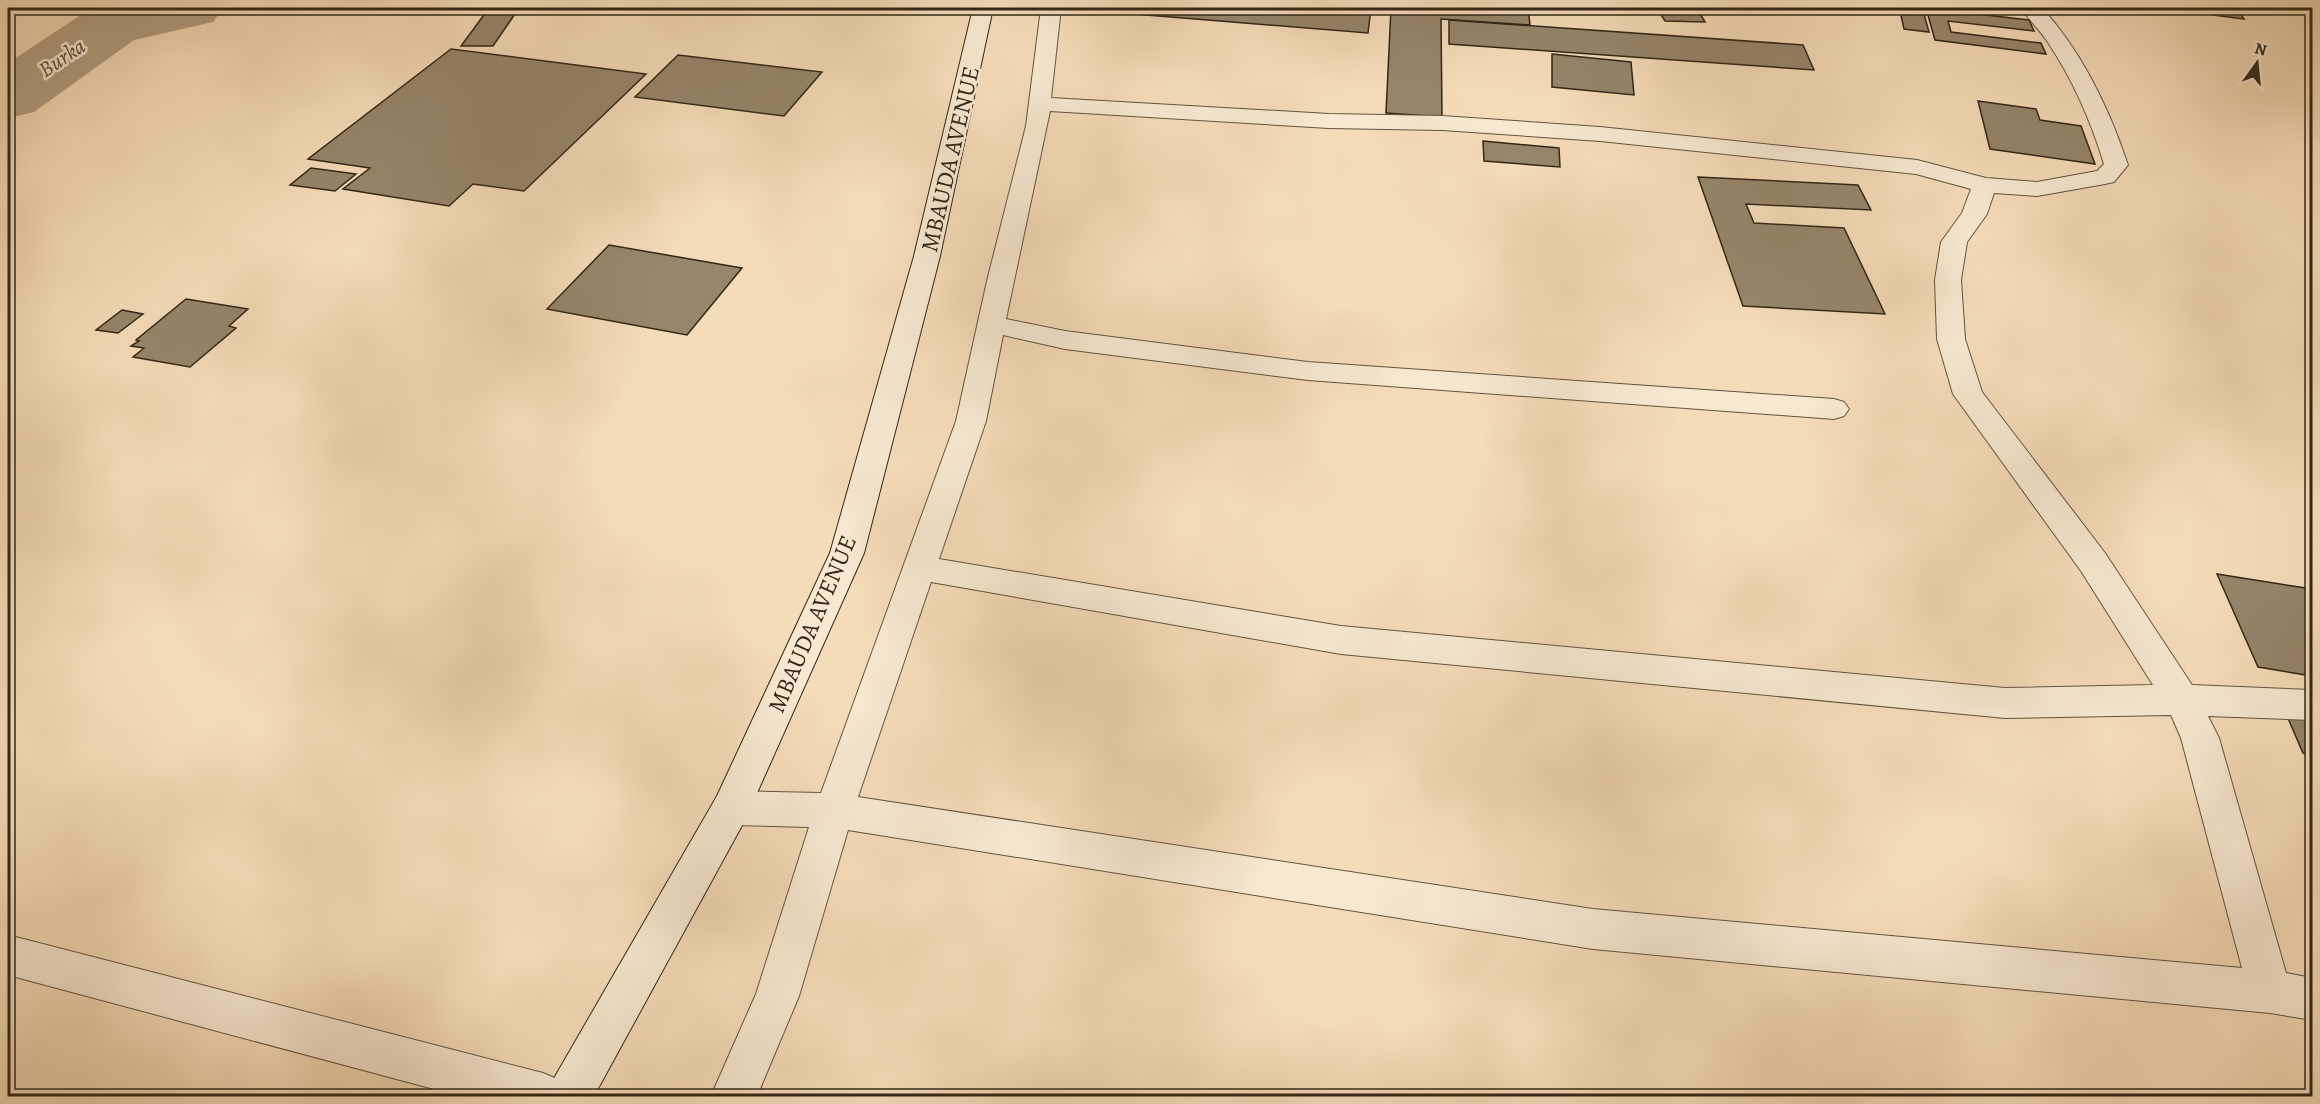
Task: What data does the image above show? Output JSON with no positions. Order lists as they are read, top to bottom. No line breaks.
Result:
{"streets":{"street":["MBAUDA AVENUE"]},"water":["Burka"],"north":"top"}
